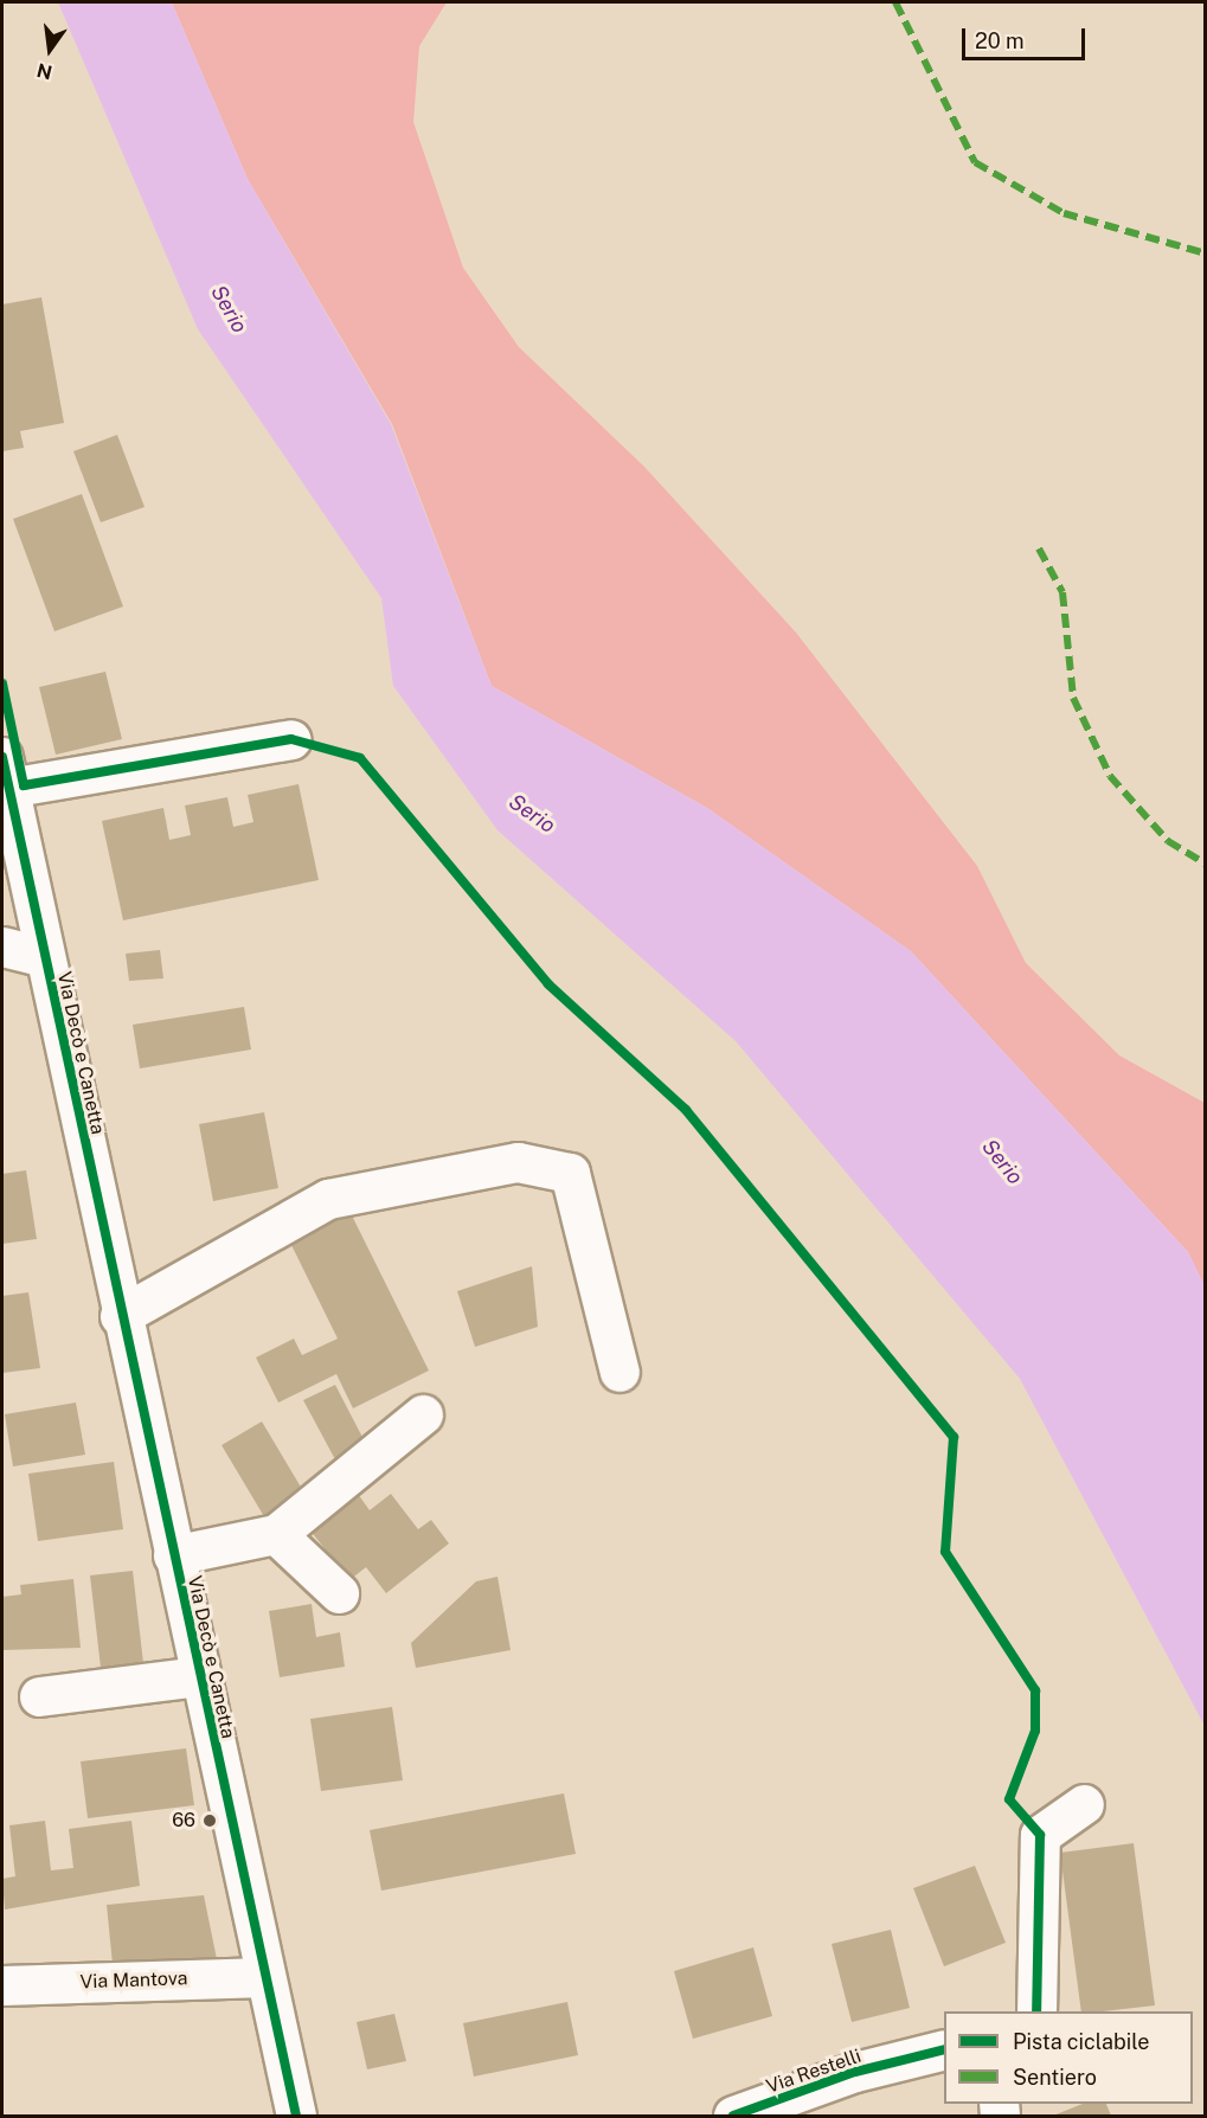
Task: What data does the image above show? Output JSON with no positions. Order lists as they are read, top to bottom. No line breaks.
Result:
{"streets":{"street":["Via Decò e Canetta","Via Mantova","Via Restelli"]},"crossings":[["Via Decò e Canetta","Via Mantova"]],"water":["Serio"],"places":["66"],"legend":["Pista ciclabile","Sentiero"],"scale_bar":"20 m","north":"bottom"}
